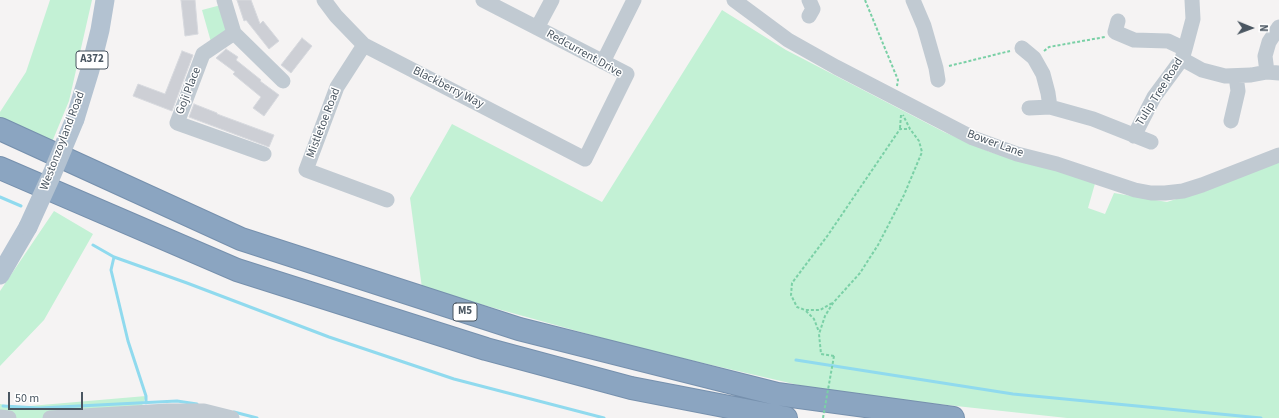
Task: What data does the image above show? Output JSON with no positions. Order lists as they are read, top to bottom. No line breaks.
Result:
{"streets":{"highway":["M5"],"main road":["A372","Westonzoyland Road"],"street":["Redcurrent Drive","Blackberry Way","Goji Place","Tulip Tree Road","Mistletoe Road","Bower Lane"]},"crossings":[["Redcurrent Drive","Blackberry Way"],["Blackberry Way","Mistletoe Road"]],"scale_bar":"50 m","north":"right"}
